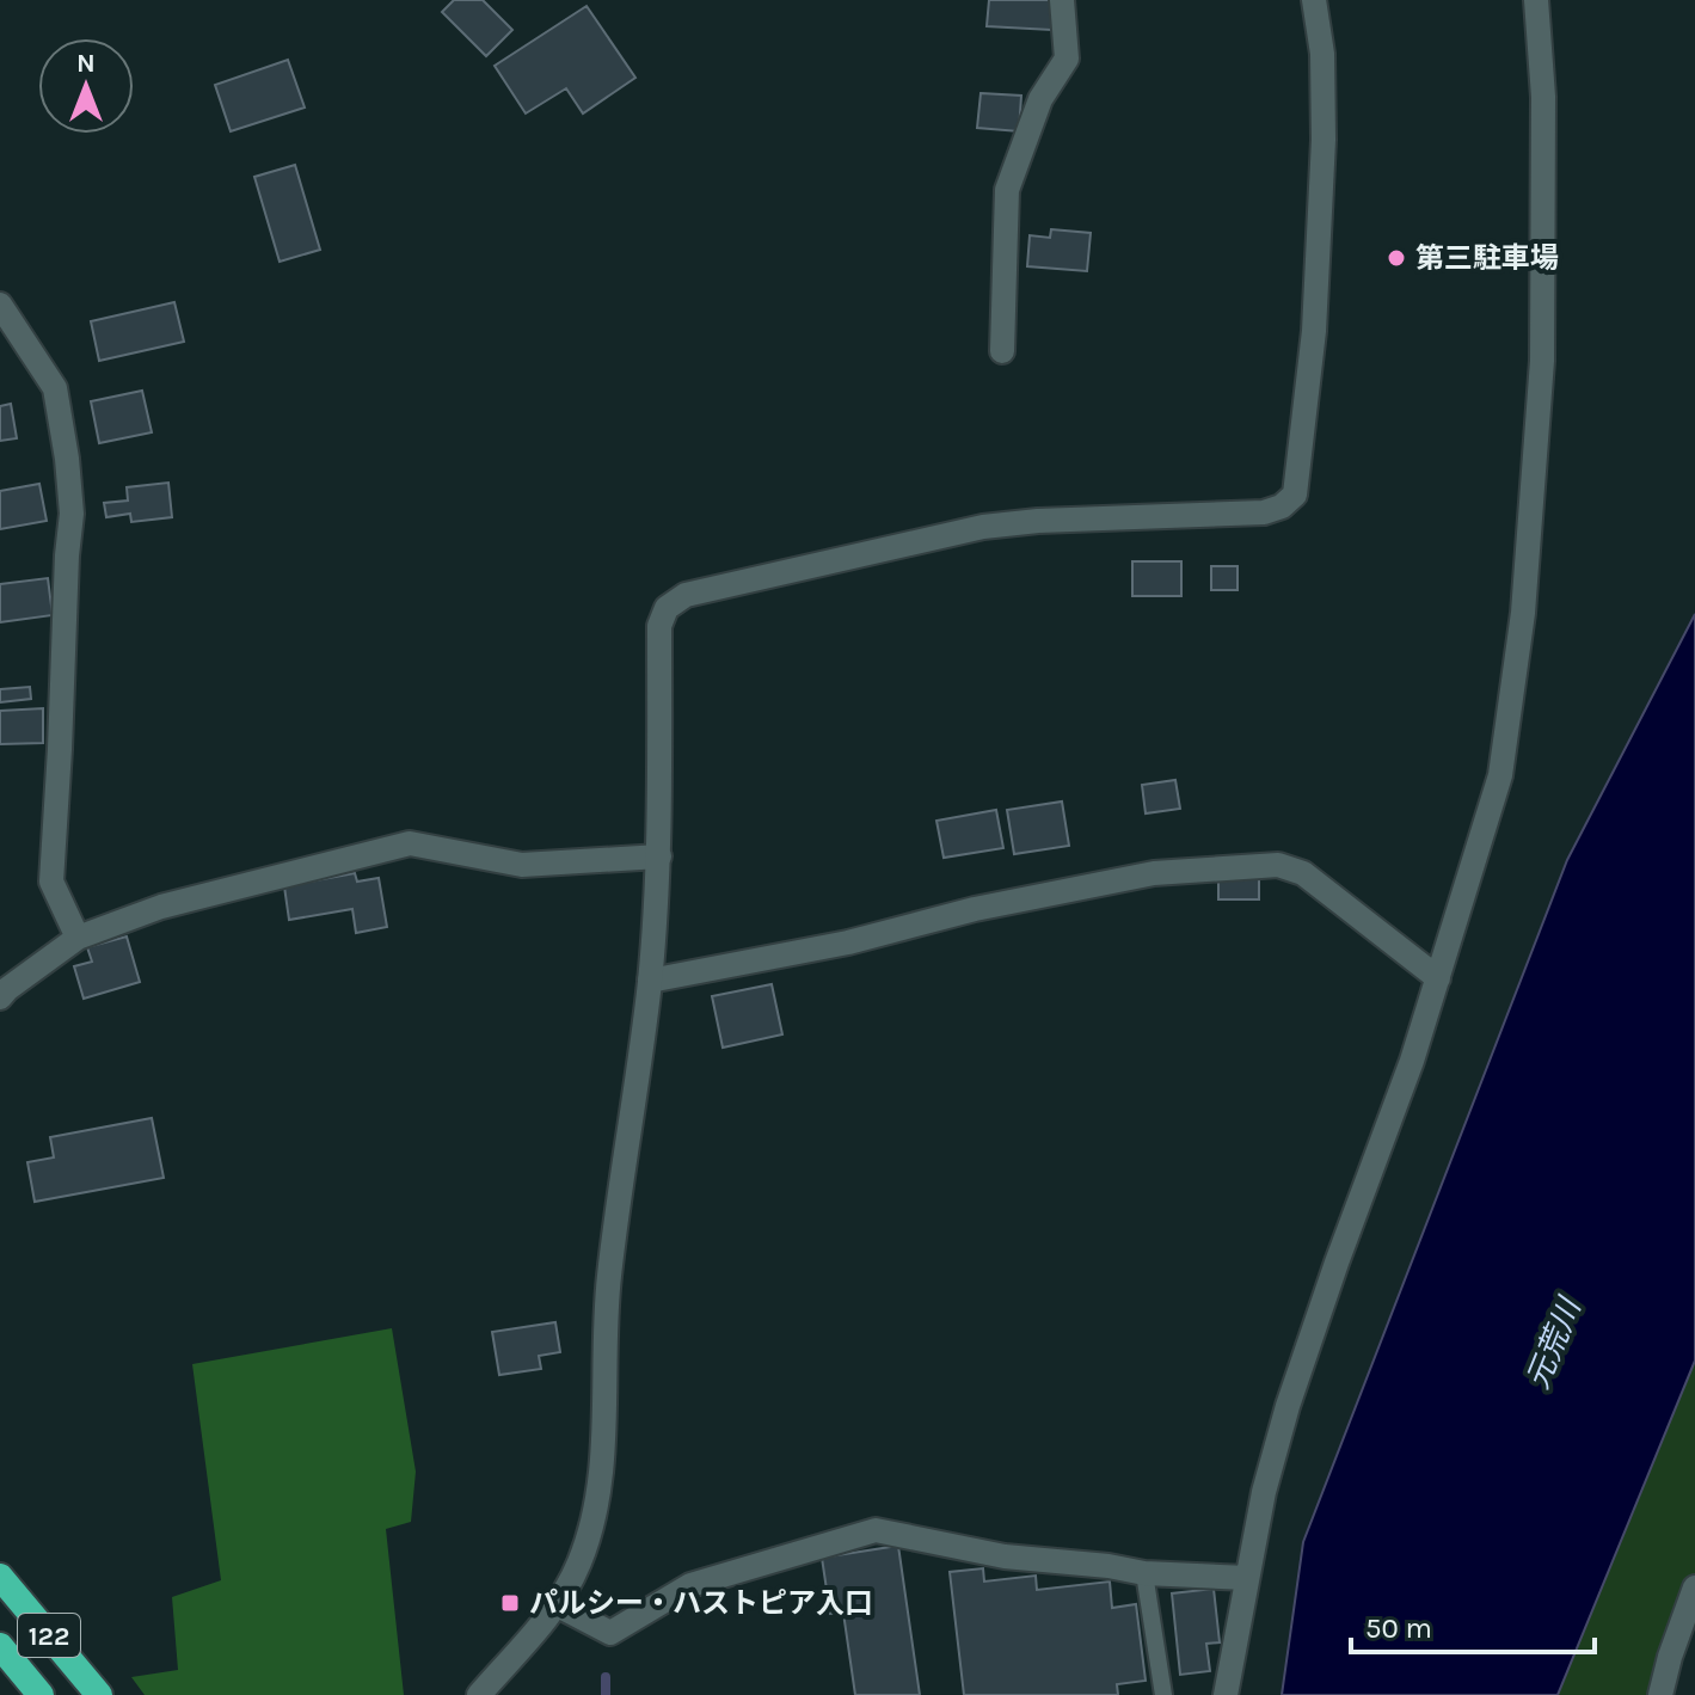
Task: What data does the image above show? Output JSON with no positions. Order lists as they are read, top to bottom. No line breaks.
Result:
{"streets":{"highway":["122"]},"water":["元荒川"],"places":{"other":["第三駐車場"],"transit":["パルシー・ハストピア入口"]},"scale_bar":"50 m","north":"top"}
